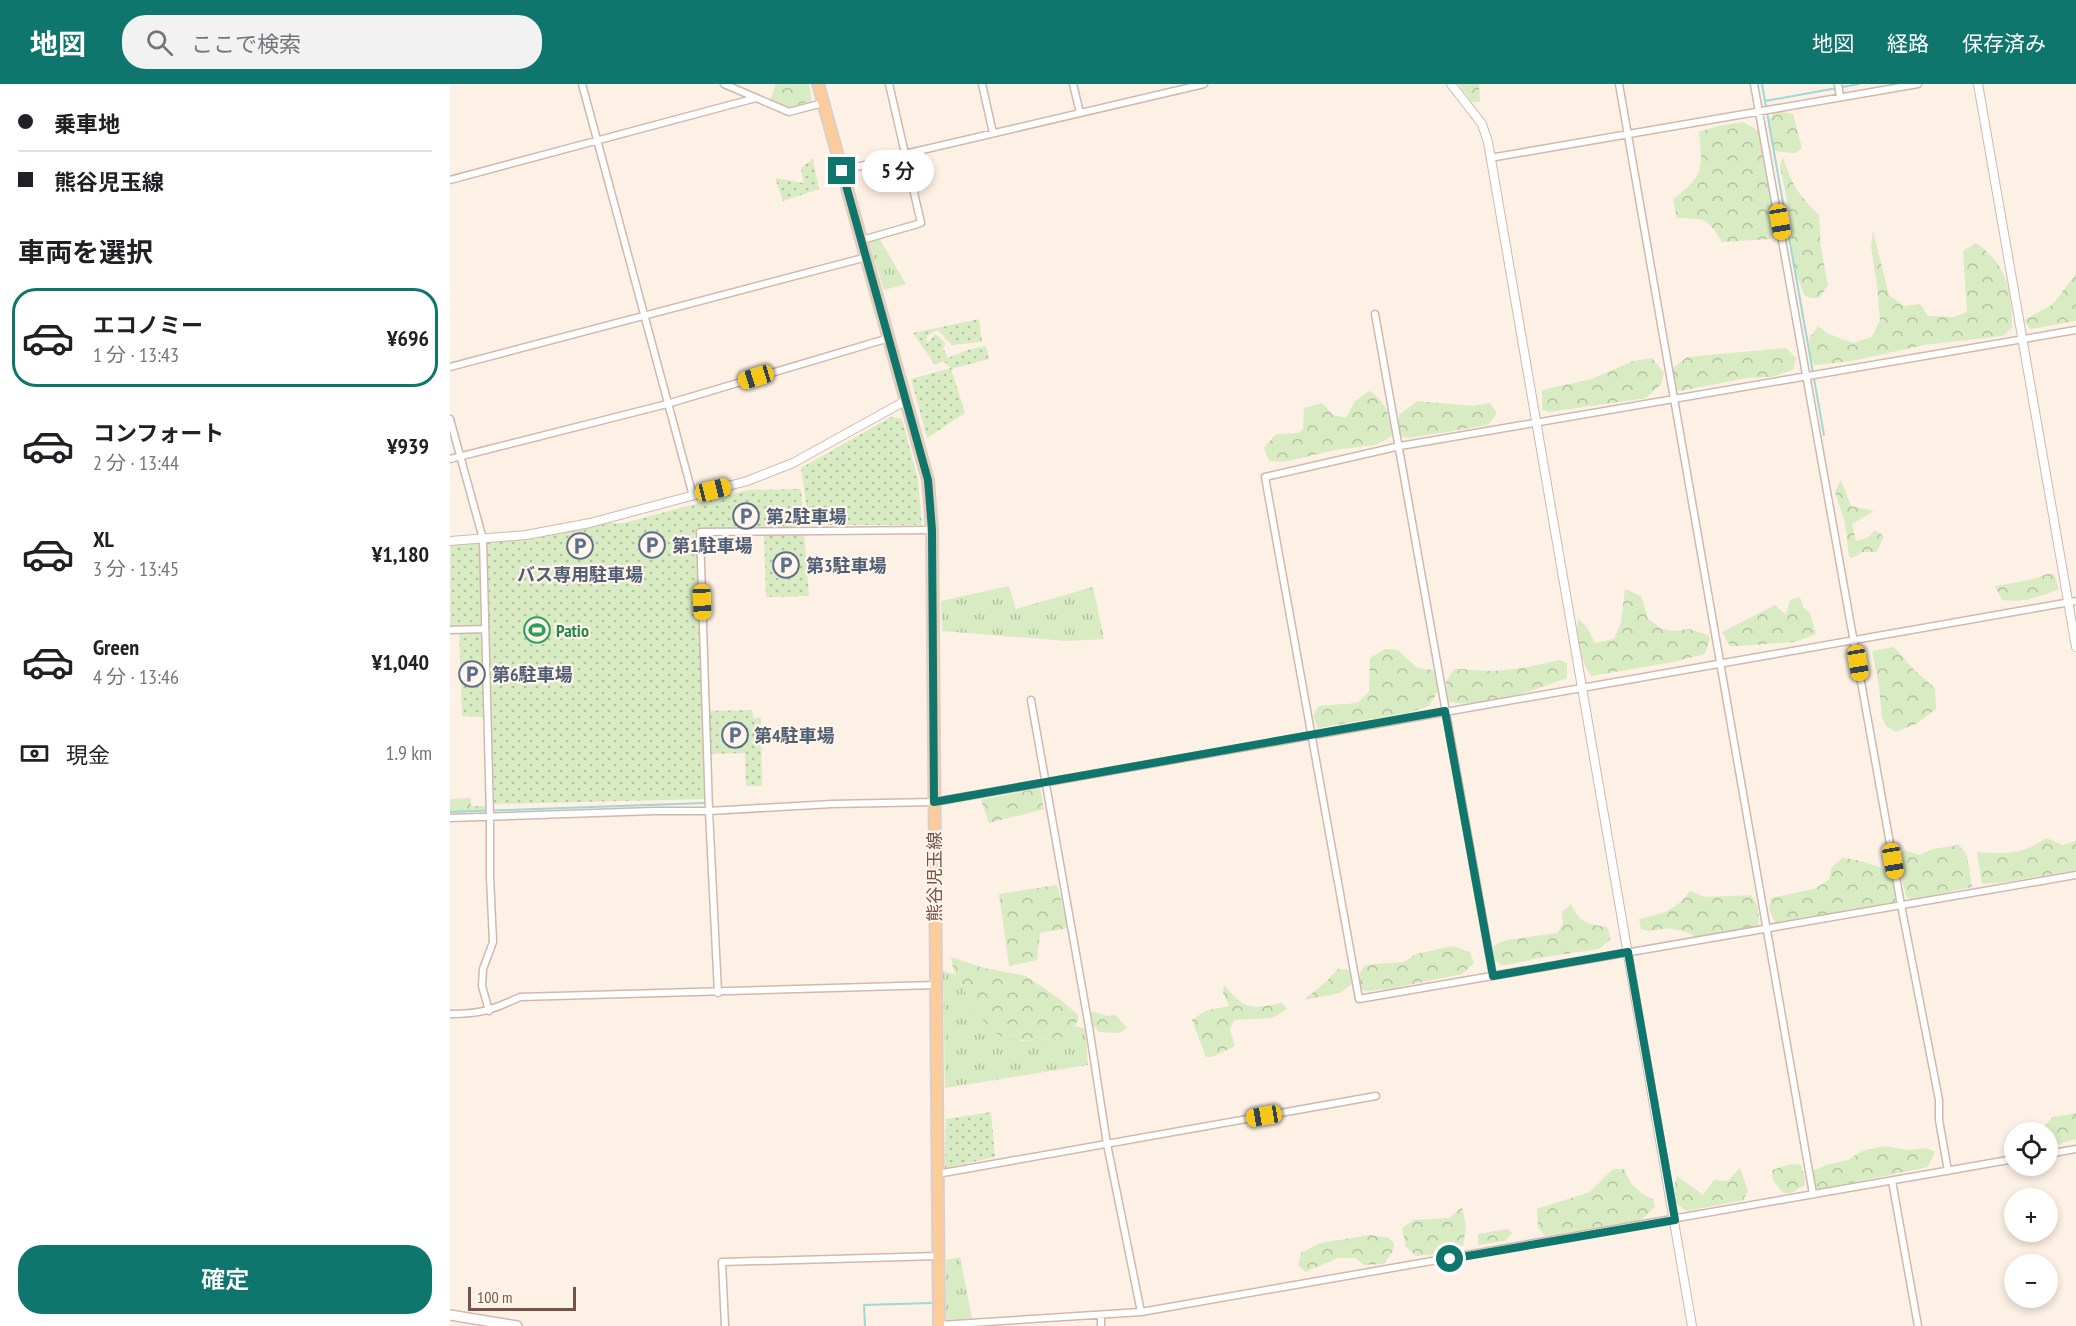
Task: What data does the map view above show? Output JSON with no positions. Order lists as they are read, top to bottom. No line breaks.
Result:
{"streets":{"main road":["熊谷児玉線"]},"places":{"parking":["第2駐車場","第1駐車場","バス専用駐車場","第3駐車場","第6駐車場","第4駐車場"],"sports":["Patio"]},"scale_bar":"100 m","page":{"header":"地図","search":"ここで検索","nav":["地図","経路","保存済み"],"banner":["乗車地","熊谷児玉線"],"bubble":"5 分","heading":"車両を選択","list":[{"name":"エコノミー","note":"1 分 · 13:43","value":"¥696"},{"name":"コンフォート","note":"2 分 · 13:44","value":"¥939"},{"name":"XL","note":"3 分 · 13:45","value":"¥1,180"},{"name":"Green","note":"4 分 · 13:46","value":"¥1,040"}],"pay":["現金","1.9 km"],"map_buttons":["+","−"],"buttons":"確定","scale":"100 m"}}
